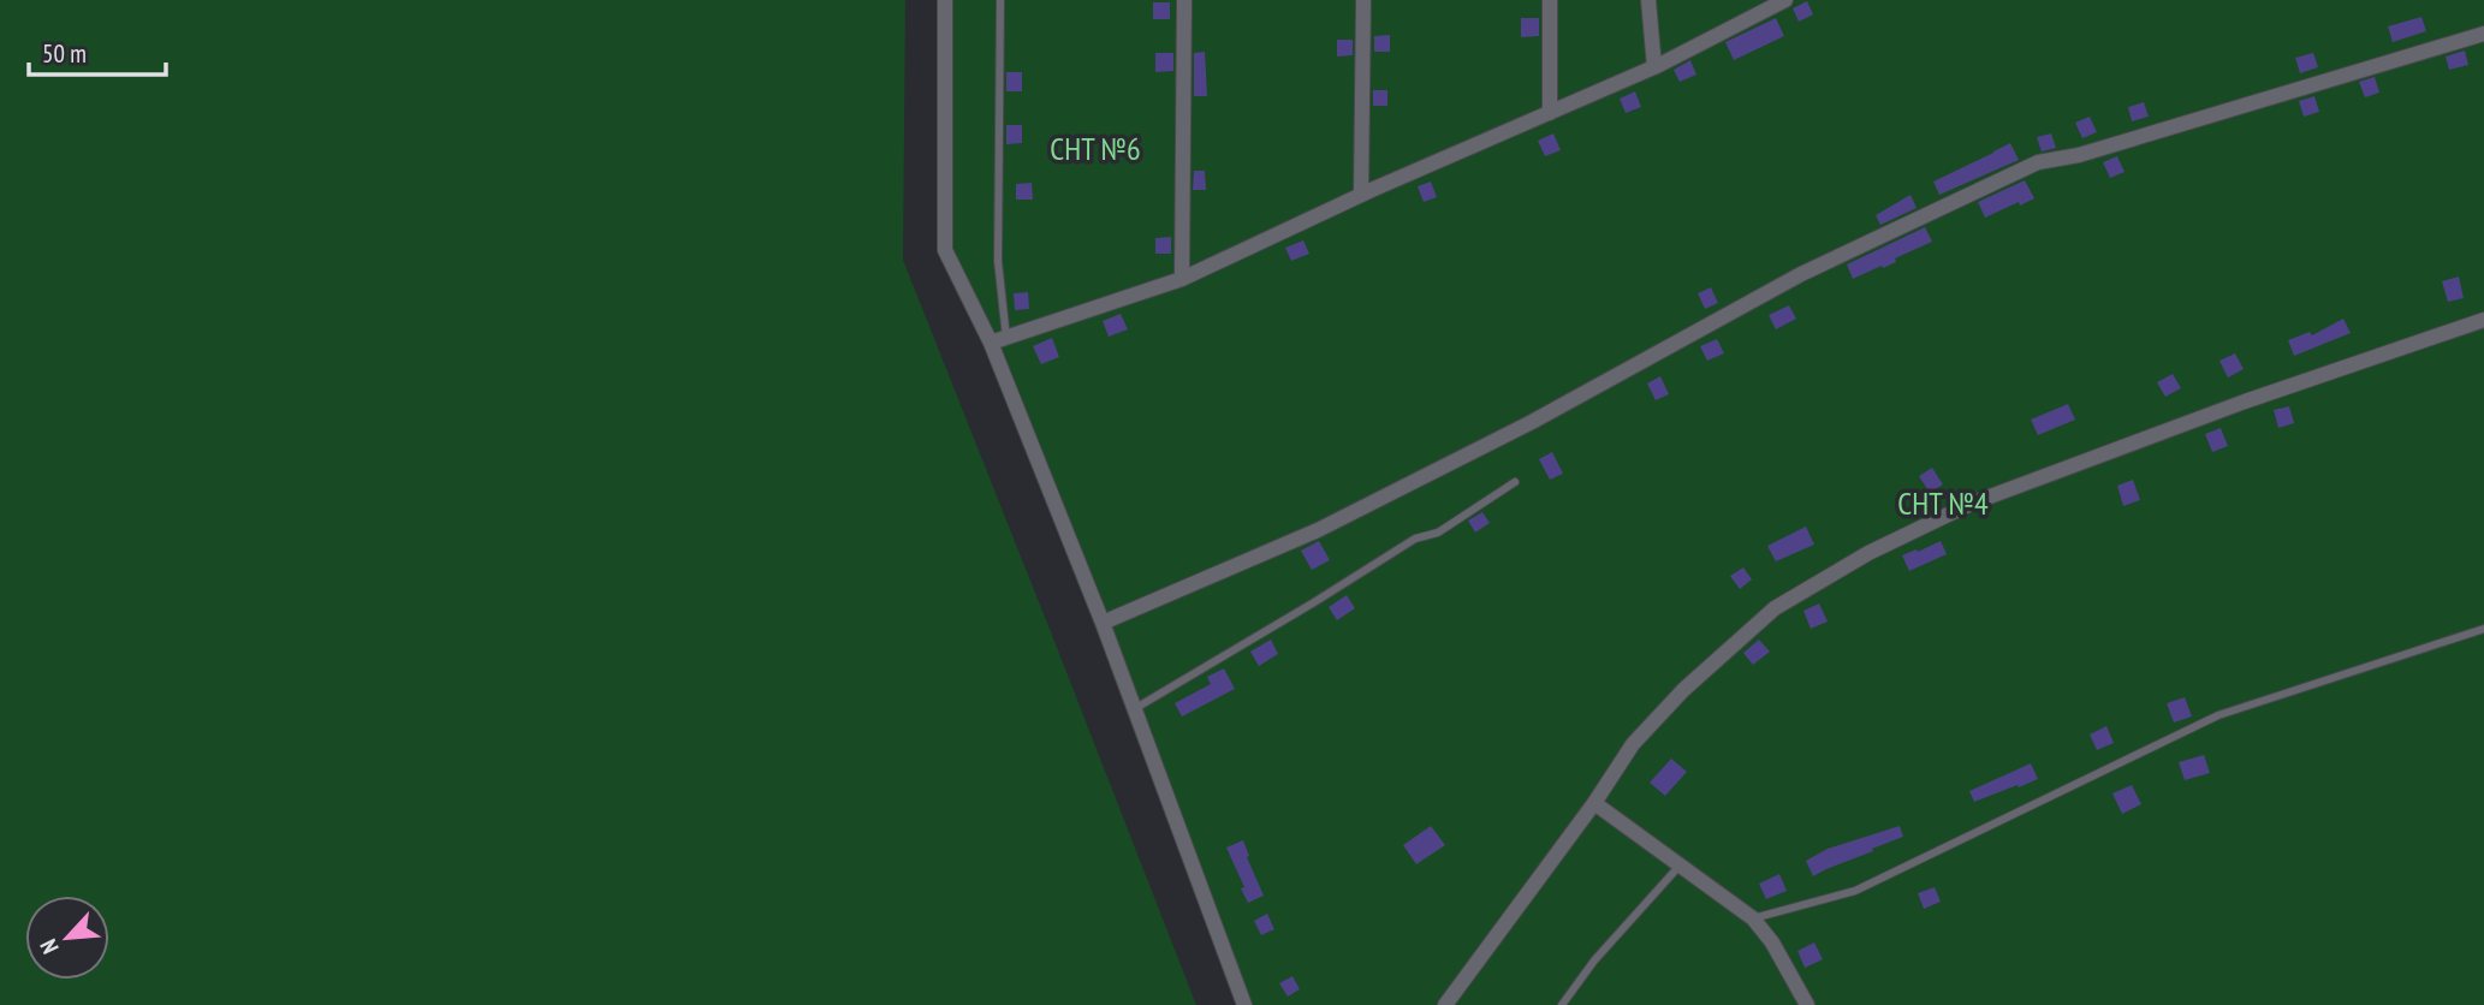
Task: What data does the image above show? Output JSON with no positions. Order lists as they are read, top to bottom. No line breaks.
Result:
{"parks":["СНТ №6","СНТ №4"],"scale_bar":"50 m","north":"bottom left"}
